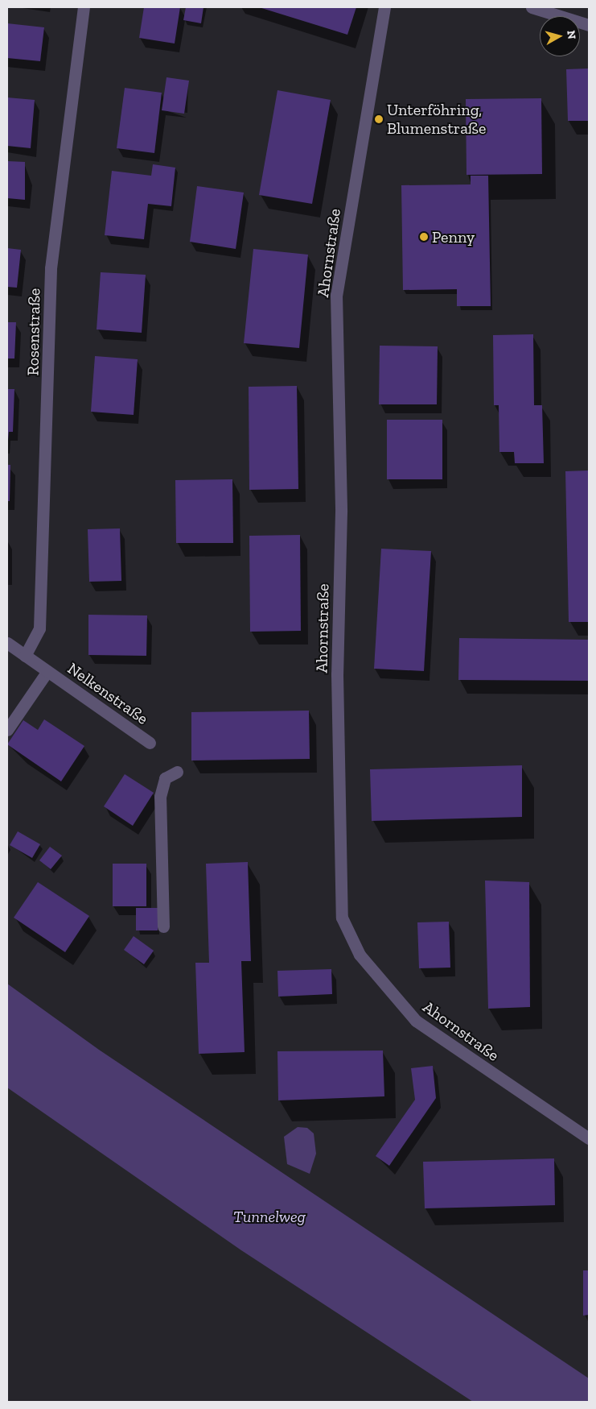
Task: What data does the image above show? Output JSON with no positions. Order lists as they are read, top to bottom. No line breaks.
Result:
{"streets":{"street":["Ahornstraße","Rosenstraße","Nelkenstraße"]},"crossings":[["Rosenstraße","Nelkenstraße"]],"parks":["Tunnelweg"],"places":["Unterföhring, Blumenstraße","Penny"],"north":"right"}
